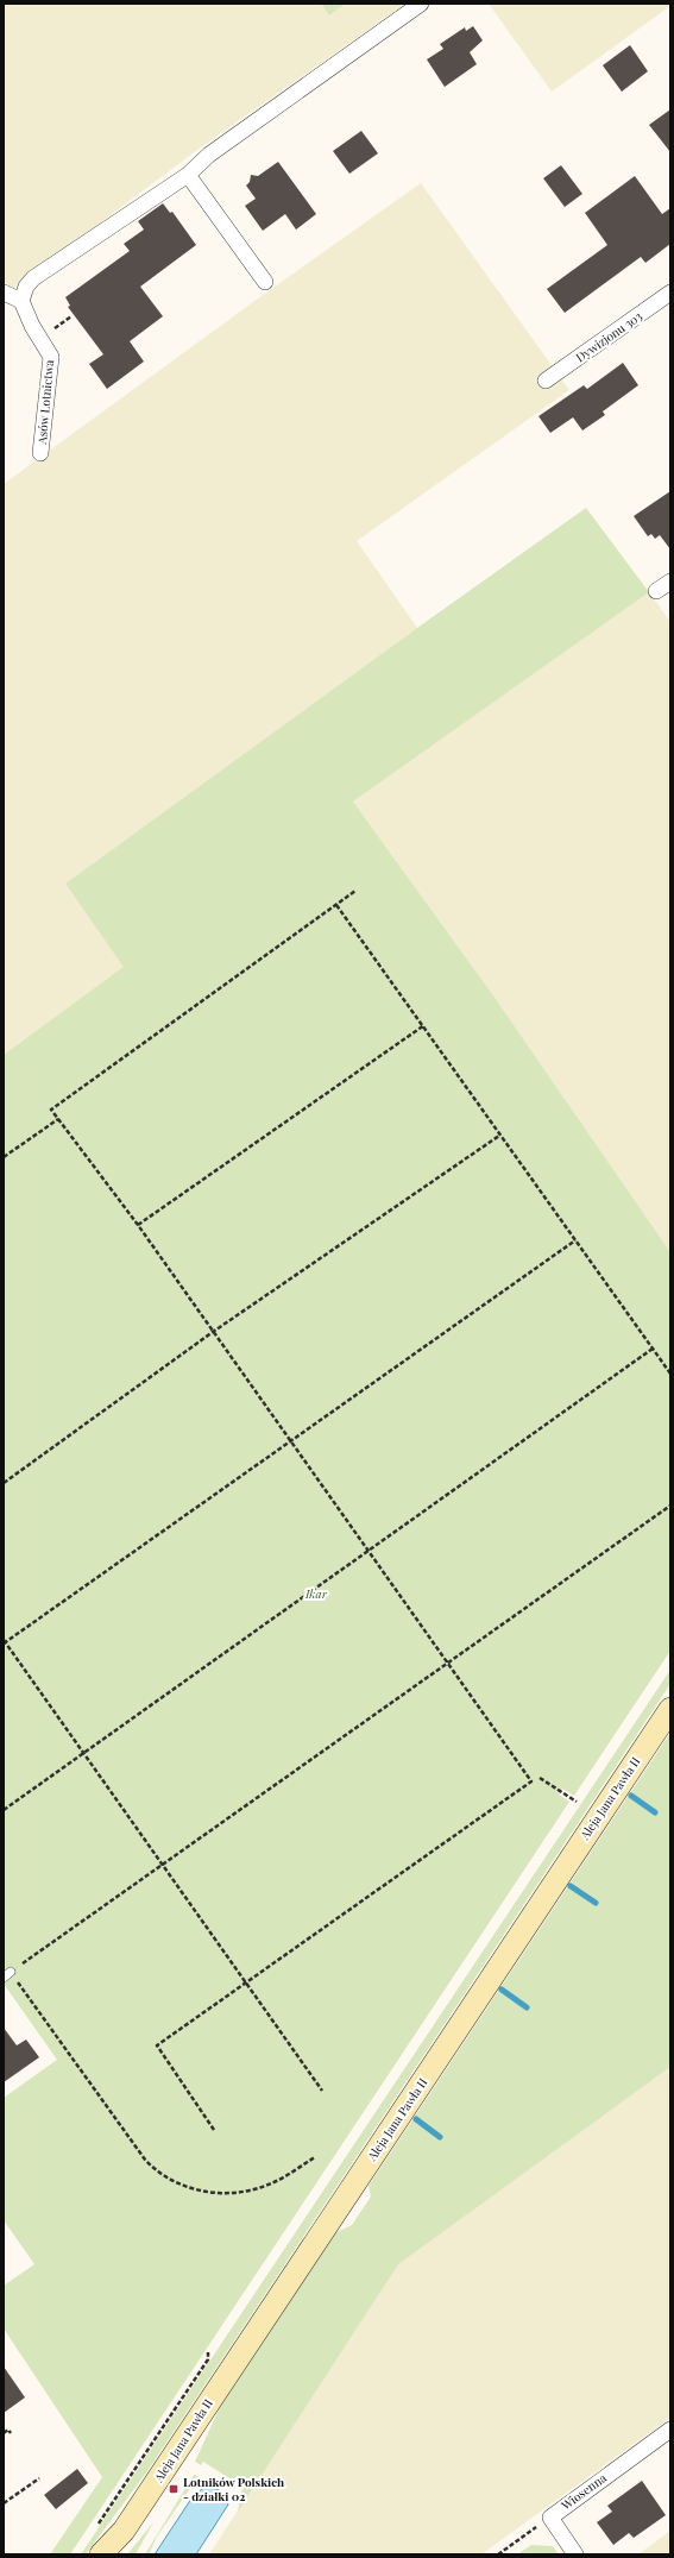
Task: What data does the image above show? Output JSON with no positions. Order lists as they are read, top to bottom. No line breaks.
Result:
{"streets":{"street":["Dywizjonu 303","Asów Lotnictwa","Aleja Jana Pawła II","Wiosenna"]},"parks":["Ikar"],"places":{"transit":["Lotników Polskich - działki 02"]}}
